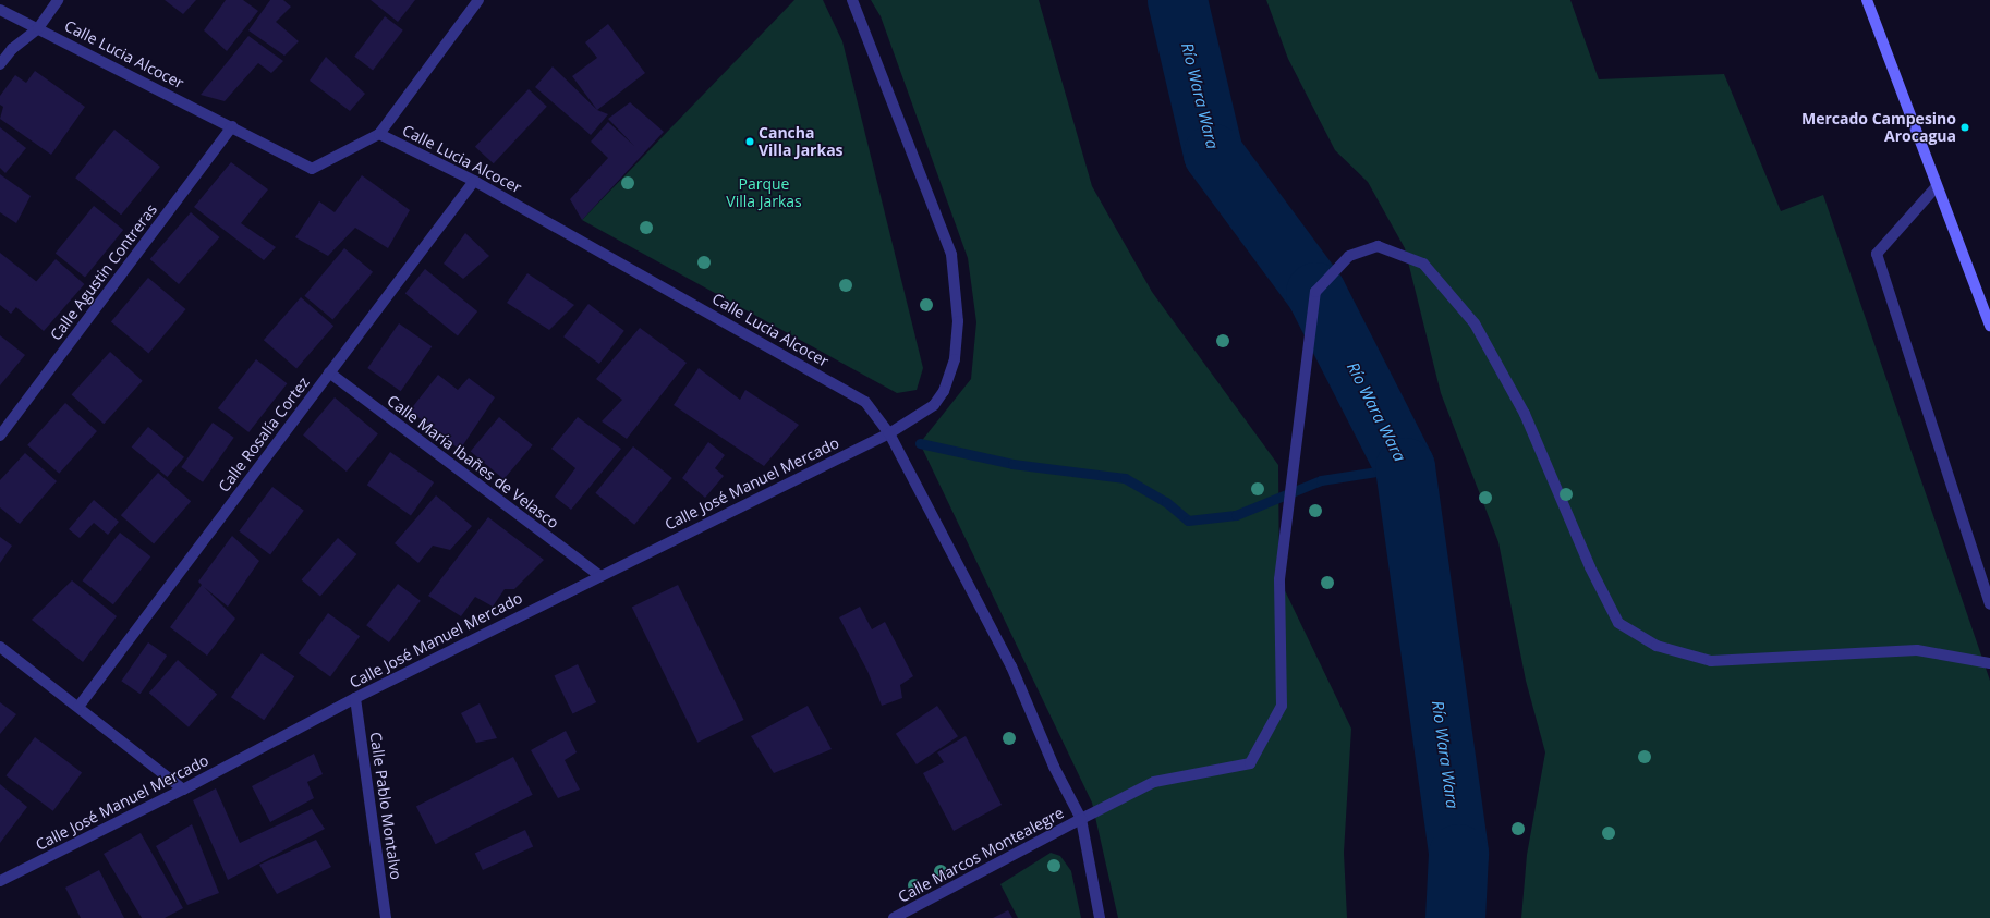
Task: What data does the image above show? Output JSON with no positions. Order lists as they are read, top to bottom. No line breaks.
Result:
{"streets":{"street":["Calle Lucia Alcocer","Calle Agustin Contreras","Calle Rosalía Cortez","Calle María Ibañes de Velasco","Calle José Manuel Mercado","Calle Pablo Montalvo","Calle Marcos Montealegre"]},"crossings":[["Calle Lucia Alcocer","Calle Agustin Contreras"],["Calle Lucia Alcocer","Calle Rosalía Cortez"],["Calle Lucia Alcocer","Calle José Manuel Mercado"],["Calle Lucia Alcocer","Calle Marcos Montealegre"],["Calle Rosalía Cortez","Calle María Ibañes de Velasco"],["Calle María Ibañes de Velasco","Calle José Manuel Mercado"],["Calle José Manuel Mercado","Calle Pablo Montalvo"]],"water":["Río Wara Wara"],"parks":["Parque Villa Jarkas"],"places":["Mercado Campesino Arocagua","Cancha Villa Jarkas"]}
